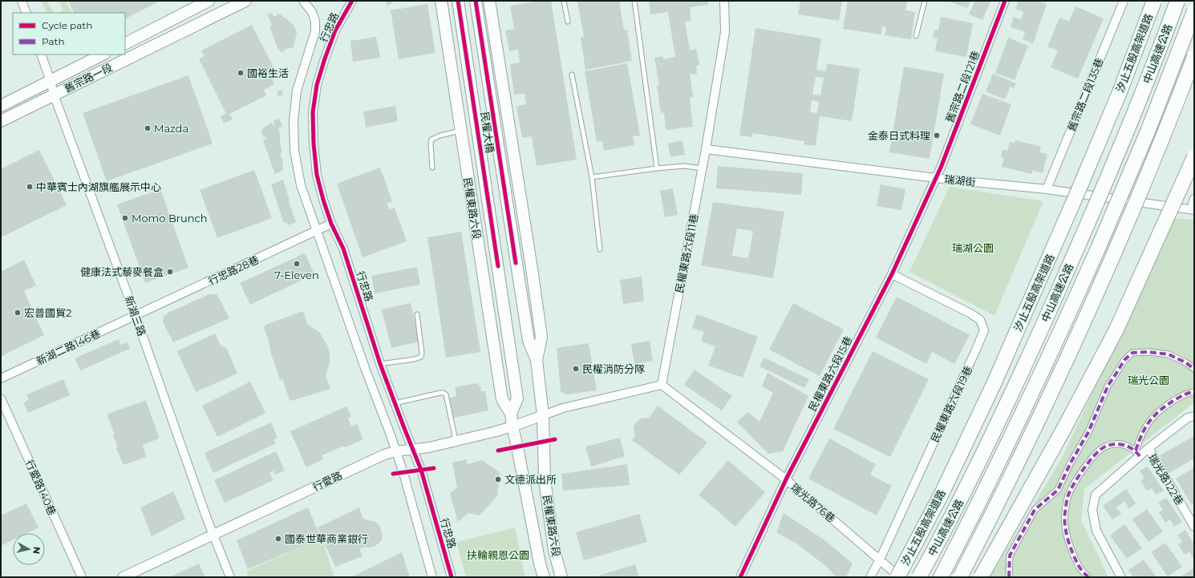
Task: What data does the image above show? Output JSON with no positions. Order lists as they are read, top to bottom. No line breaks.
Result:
{"streets":{"highway":["汐止五股高架道路","中山高速公路"],"main road":["舊宗路一段","民權大橋","民權東路六段"],"street":["行忠路","舊宗路二段121巷","舊宗路二段135巷","瑞湖街","民權東路六段11巷","行忠路28巷","新湖三路","新湖二路146巷","民權東路六段15巷","民權東路六段19巷","瑞光路122巷","行愛路","行愛路140巷","瑞光路76巷"]},"crossings":[["行忠路","行忠路28巷"],["行忠路","行愛路"],["舊宗路一段","新湖三路"],["舊宗路二段121巷","瑞湖街"],["舊宗路二段121巷","民權東路六段15巷"],["舊宗路二段135巷","瑞湖街"],["民權大橋","民權東路六段"],["瑞湖街","民權東路六段11巷"],["瑞湖街","民權東路六段15巷"],["民權東路六段","行愛路"],["民權東路六段11巷","瑞光路76巷"],["行忠路28巷","新湖三路"],["行忠路28巷","新湖二路146巷"],["新湖三路","新湖二路146巷"],["新湖三路","行愛路"],["民權東路六段15巷","民權東路六段19巷"],["民權東路六段15巷","瑞光路76巷"],["民權東路六段19巷","瑞光路76巷"]],"parks":["瑞湖公園","瑞光公園","扶輪親恩公園"],"places":["國裕生活","Mazda","金泰日式料理","中華賓士內湖旗艦展示中心","Momo Brunch","7-Eleven","健康法式藜麥餐盒","宏普國貿2","民權消防分隊","文德派出所","國泰世華商業銀行"],"legend":["Cycle path","Path"],"north":"right"}
